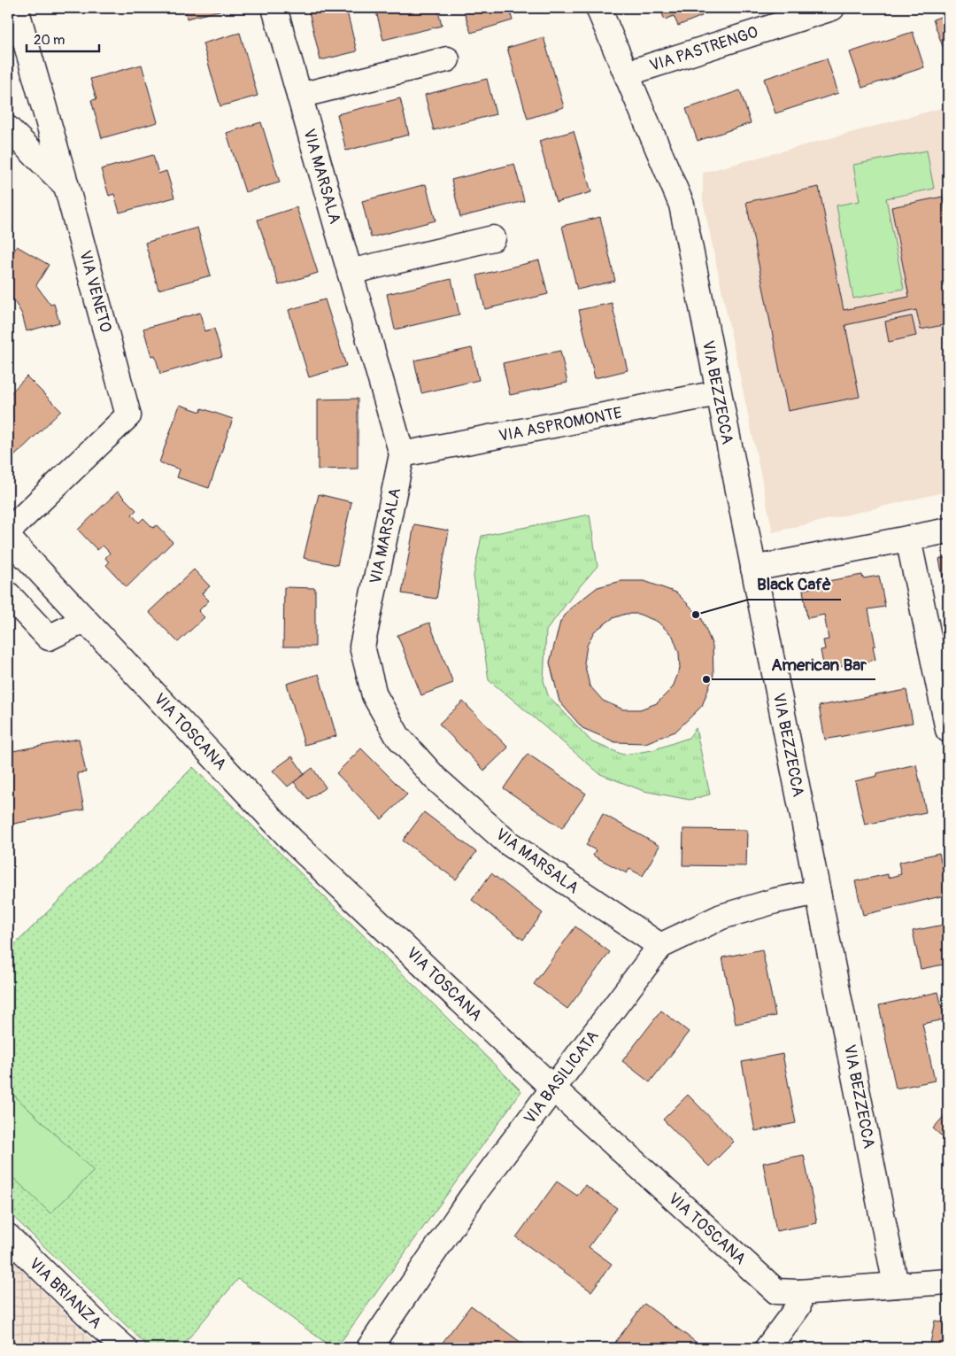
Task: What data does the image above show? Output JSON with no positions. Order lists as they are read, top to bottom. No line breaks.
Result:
{"streets":{"street":["VIA PASTRENGO","VIA MARSALA","VIA VENETO","VIA BEZZECCA","VIA ASPROMONTE","VIA TOSCANA","VIA BASILICATA","VIA BRIANZA"]},"crossings":[["VIA PASTRENGO","VIA BEZZECCA"],["VIA MARSALA","VIA ASPROMONTE"],["VIA MARSALA","VIA BASILICATA"],["VIA BEZZECCA","VIA ASPROMONTE"],["VIA BEZZECCA","VIA TOSCANA"],["VIA BEZZECCA","VIA BASILICATA"],["VIA TOSCANA","VIA BASILICATA"]],"places":["Black Cafè","American Bar"],"scale_bar":"20 m"}
